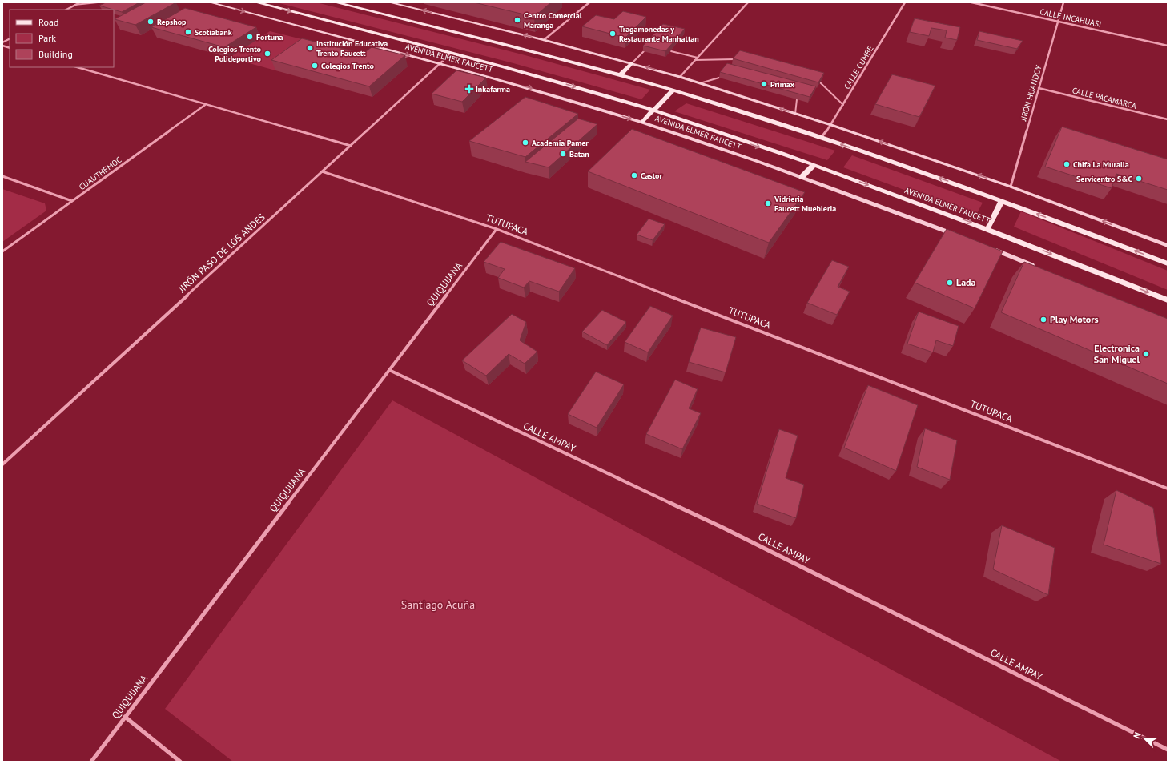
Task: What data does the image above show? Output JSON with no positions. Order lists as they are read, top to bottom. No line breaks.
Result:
{"streets":{"main road":["AVENIDA ELMER FAUCETT"],"street":["CALLE INCAHUASI","CALLE CUMBE","JIRÓN HUANDOY","CALLE PACAMARCA","CUAUTHEMOC","TUTUPACA","JIRÓN PASO DE LOS ANDES","QUIQUIJANA","CALLE AMPAY"]},"crossings":[["CALLE INCAHUASI","JIRÓN HUANDOY"],["AVENIDA ELMER FAUCETT","JIRÓN PASO DE LOS ANDES"],["JIRÓN HUANDOY","CALLE PACAMARCA"],["TUTUPACA","JIRÓN PASO DE LOS ANDES"],["TUTUPACA","QUIQUIJANA"],["QUIQUIJANA","CALLE AMPAY"]],"parks":["Santiago Acuña"],"places":{"other":["Centro Comercial Maranga","Repshop","Scotiabank","Tragamonedas y Restaurante Manhattan","Fortuna","Institución Educativa Trento Faucett","Colegios Trento Polideportivo","Colegios Trento","Primax","Academia Pamer","Batan","Chifa La Muralla","Castor","Servicentro S&C","Vidrieria Faucett Muebleria","Lada","Play Motors","Electronica San Miguel"],"health":["Inkafarma"]},"legend":["Road","Park","Building"],"north":"top left"}
